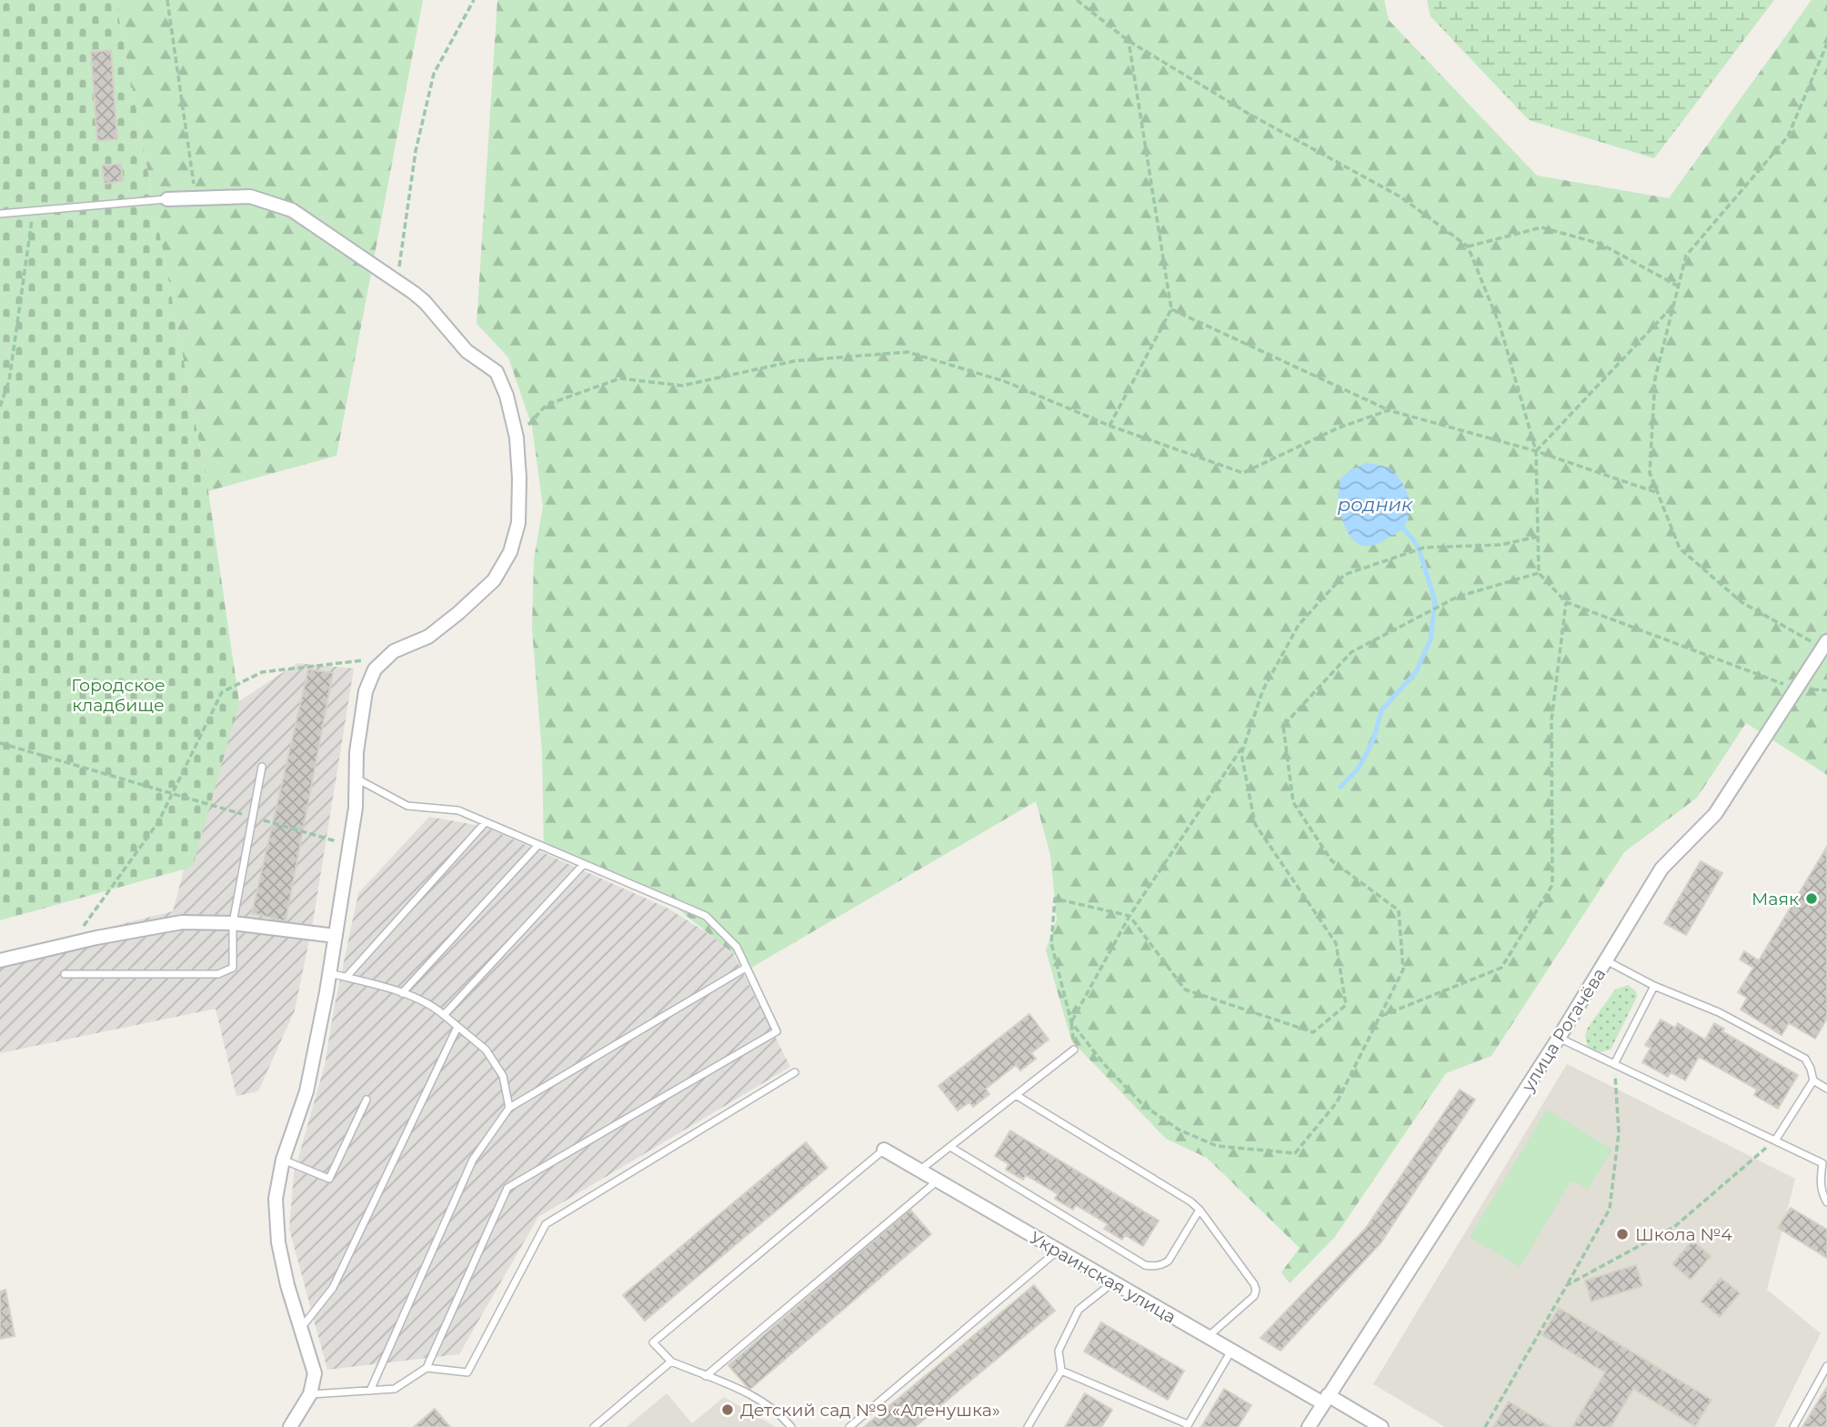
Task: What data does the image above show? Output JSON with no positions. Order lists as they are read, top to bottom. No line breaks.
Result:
{"streets":{"street":["улица Рогачёва","Украинская улица"]},"crossings":[["улица Рогачёва","Украинская улица"]],"water":["родник"],"parks":["Городское кладбище"],"places":["Маяк","Школа №4","Детский сад №9 «Аленушка»"]}
